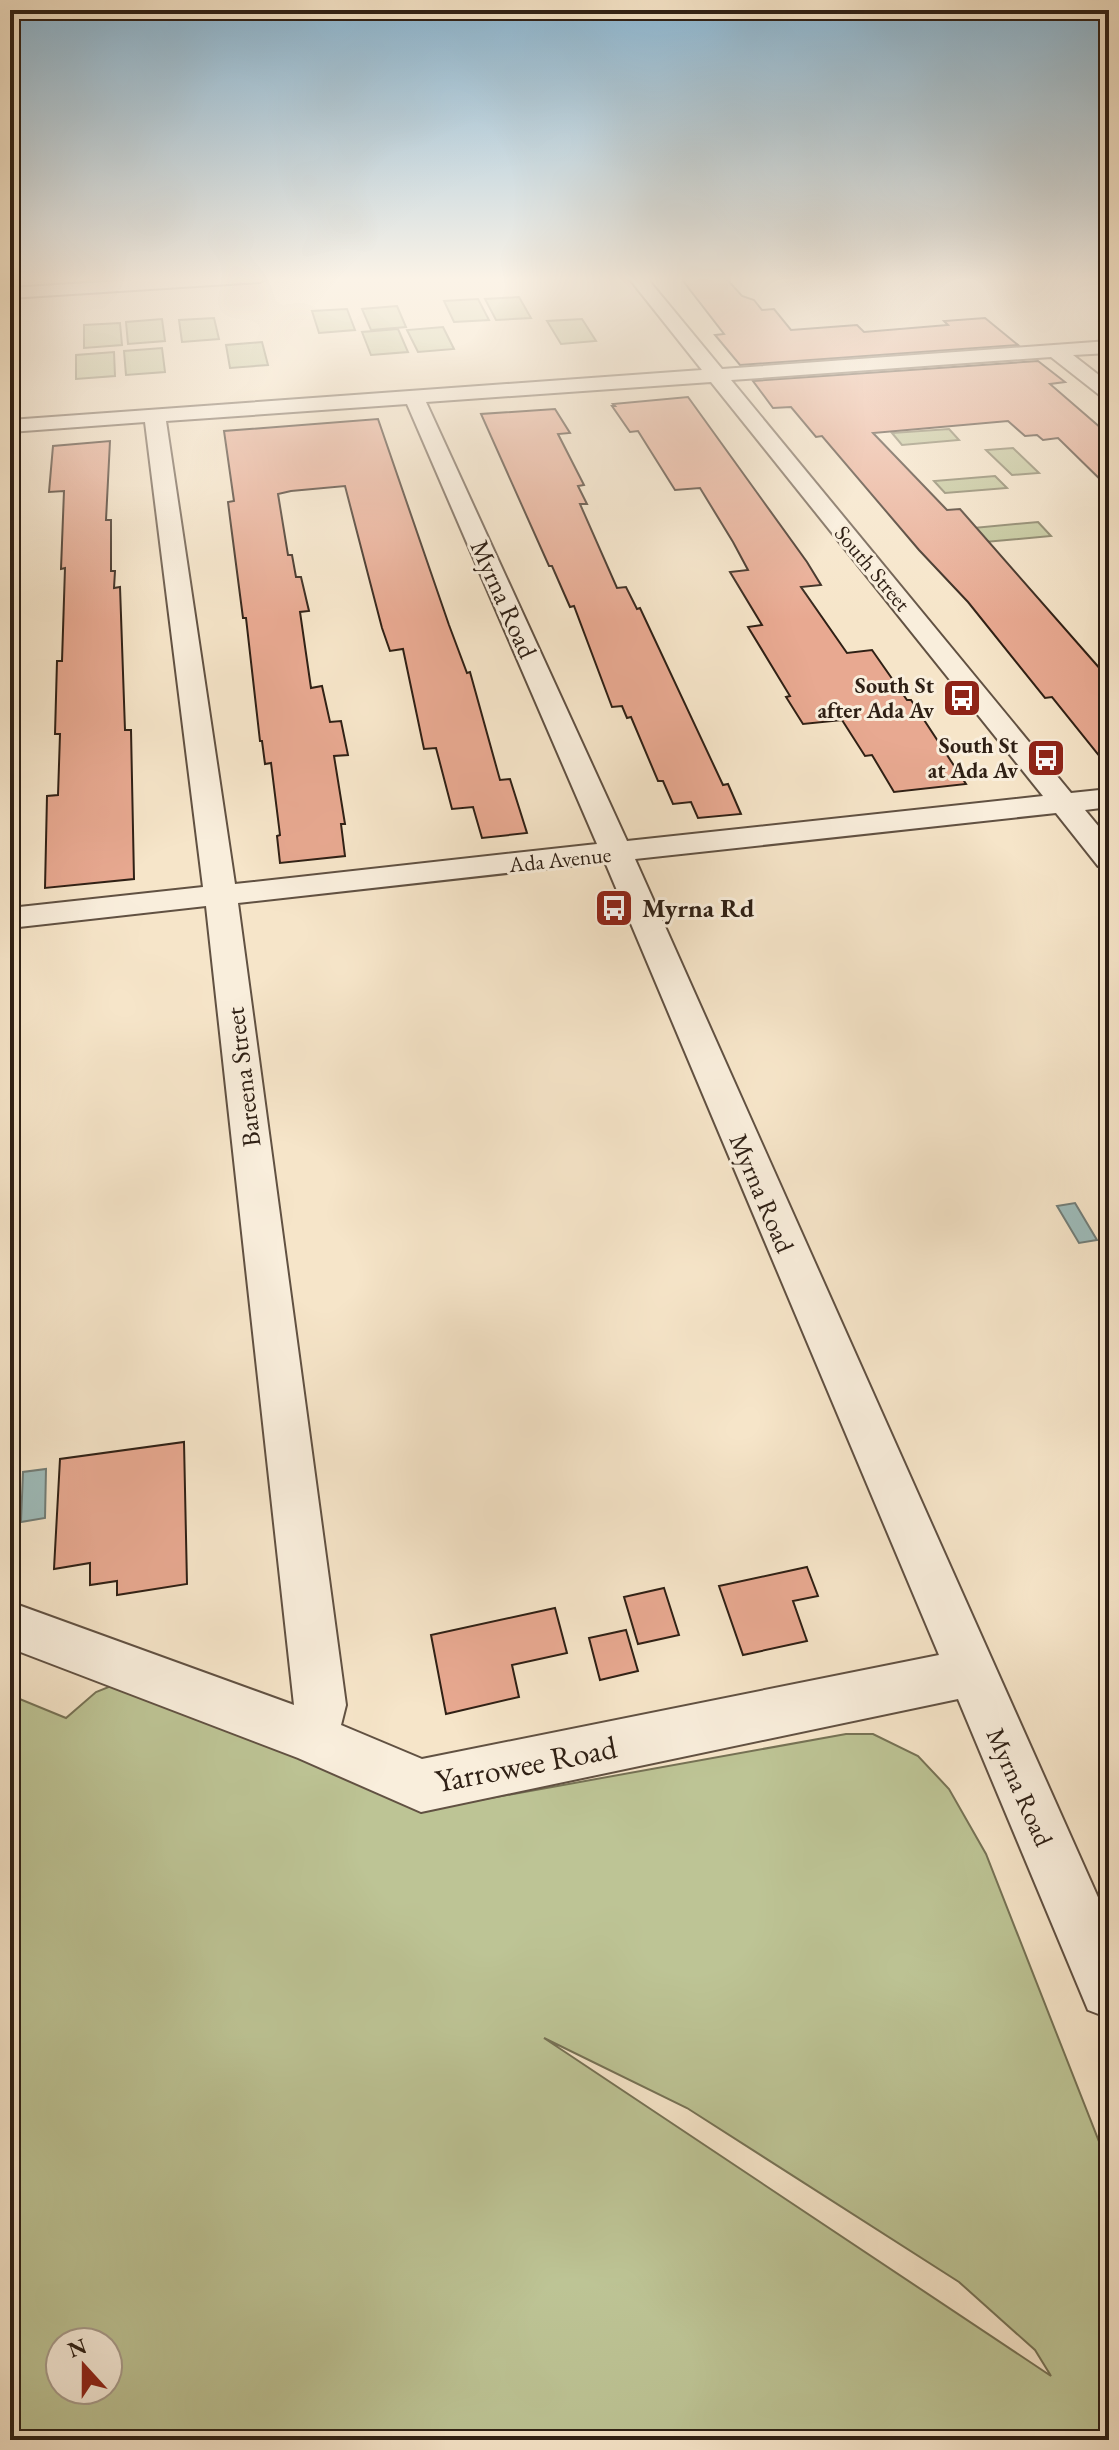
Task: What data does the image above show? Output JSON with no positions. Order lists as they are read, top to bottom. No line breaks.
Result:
{"streets":{"street":["South Street","Myrna Road","Ada Avenue","Bareena Street","Yarrowee Road"]},"crossings":[["South Street","Ada Avenue"],["Myrna Road","Ada Avenue"],["Myrna Road","Yarrowee Road"],["Ada Avenue","Bareena Street"],["Bareena Street","Yarrowee Road"]],"places":{"bus stop":["South St after Ada Av","South St at Ada Av","Myrna Rd"]},"north":"top"}
